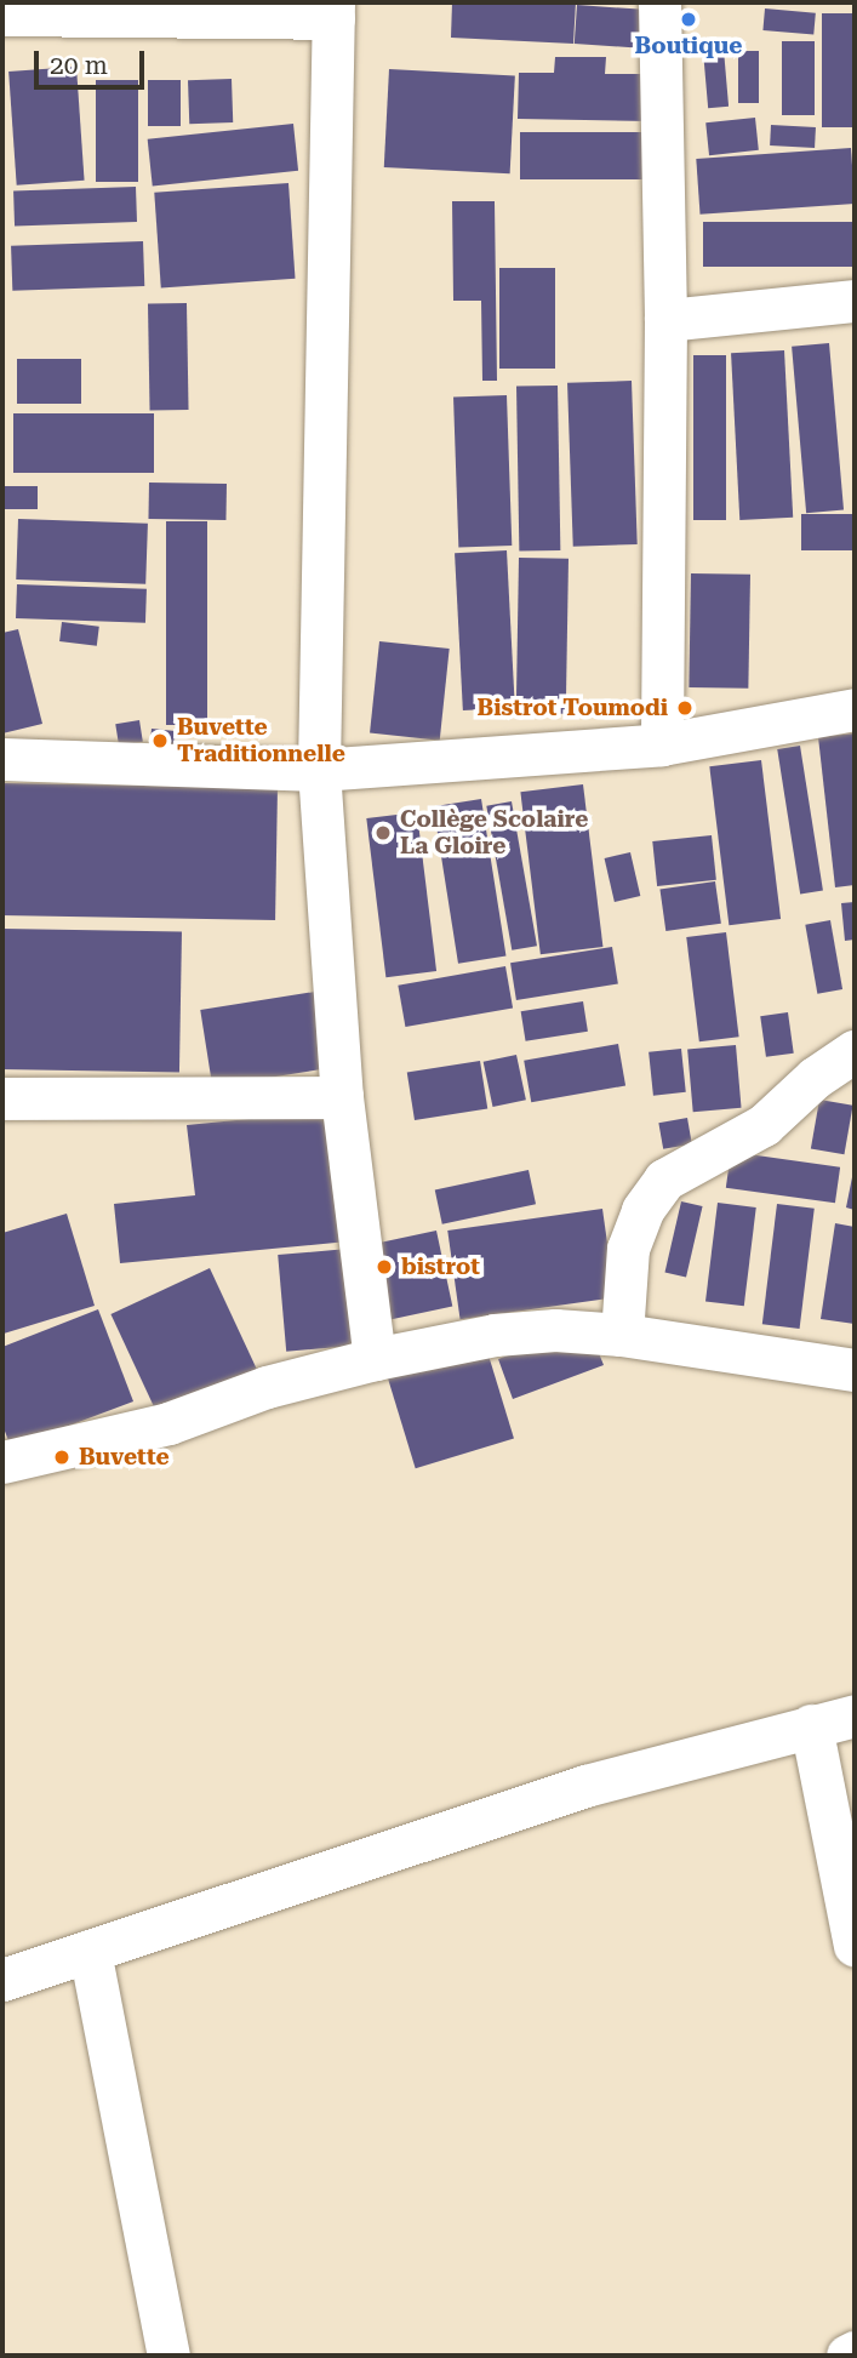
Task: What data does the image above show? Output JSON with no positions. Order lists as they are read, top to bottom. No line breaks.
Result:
{"places":["Boutique","Bistrot Toumodi","Buvette Traditionnelle","Collège Scolaire La Gloire","bistrot","Buvette"],"scale_bar":"20 m"}
